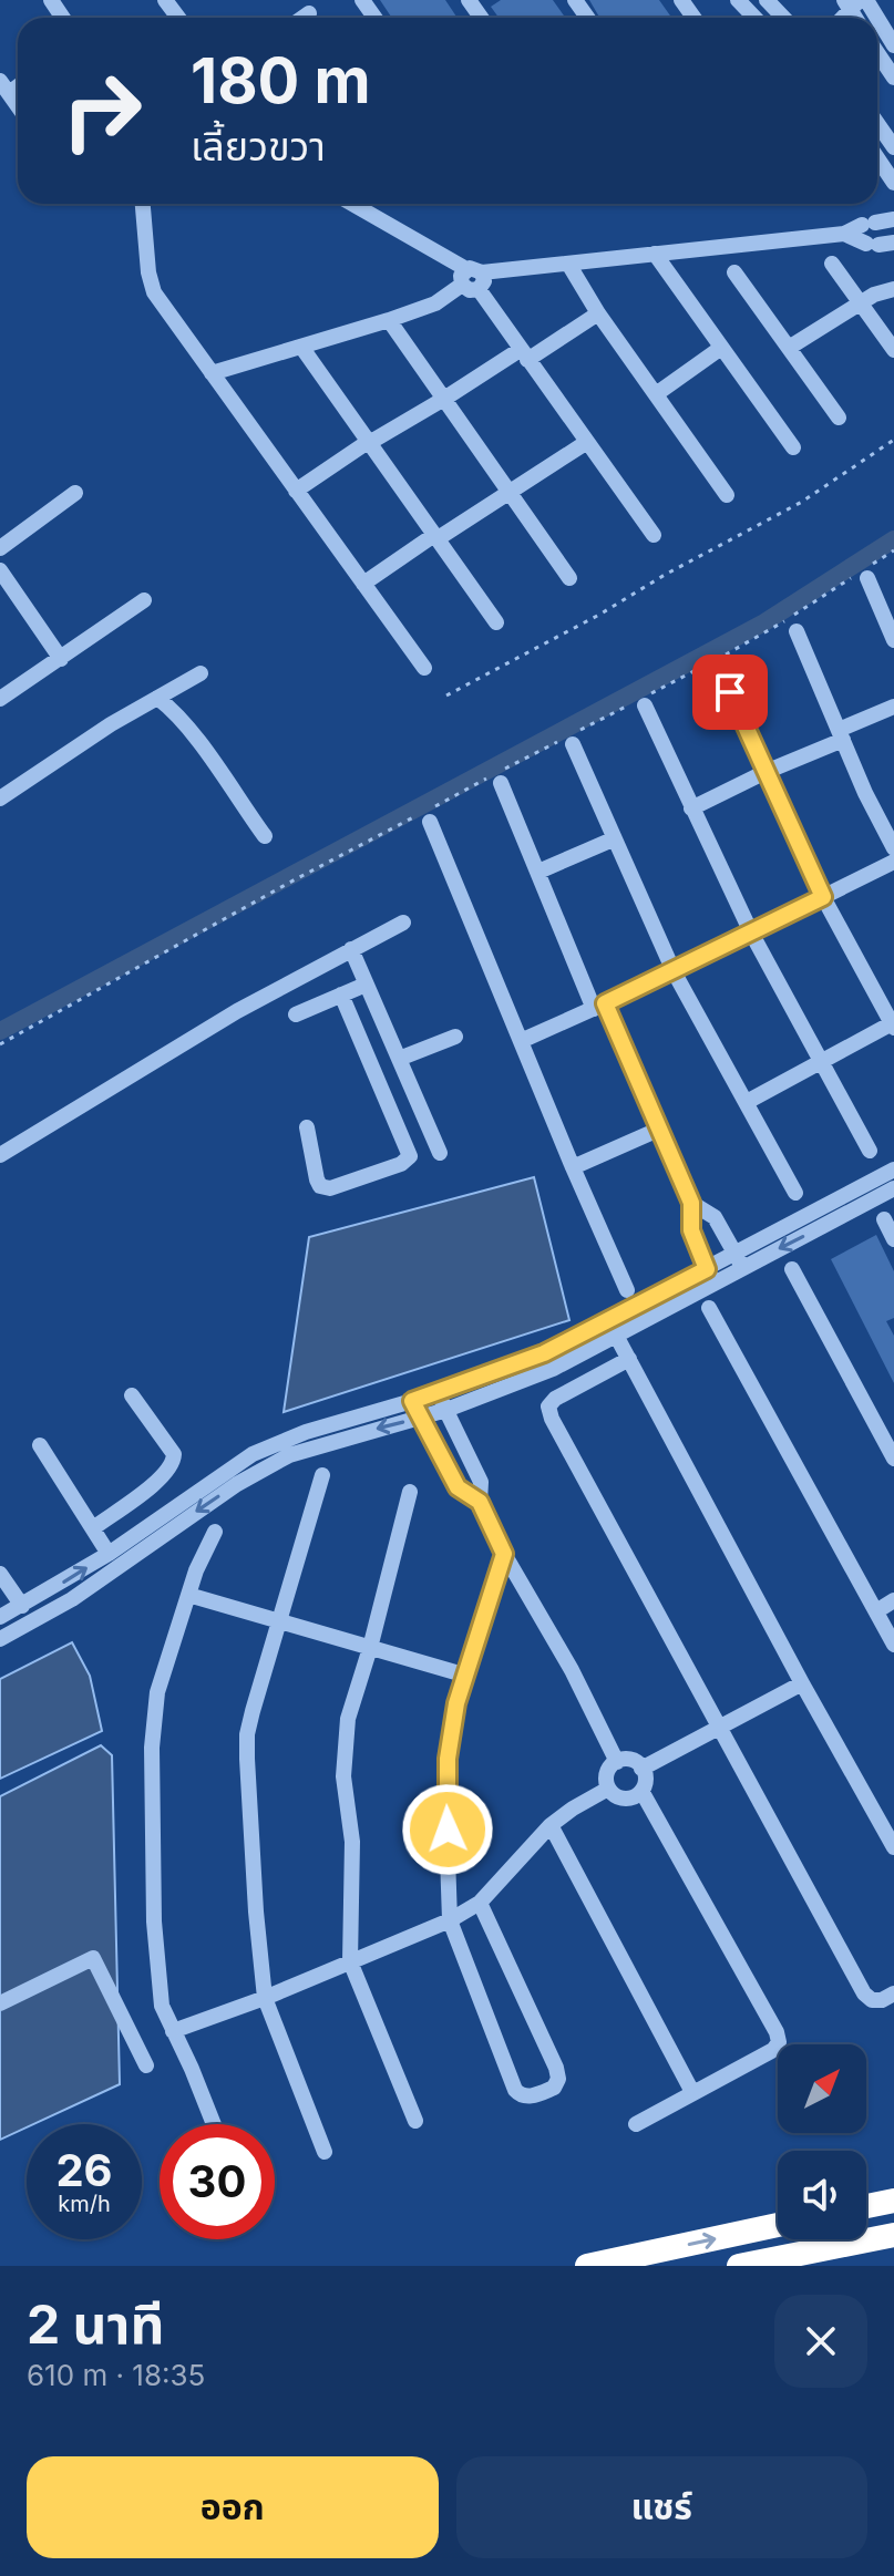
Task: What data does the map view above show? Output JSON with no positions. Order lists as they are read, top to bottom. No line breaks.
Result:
{"north":"top right","page":{"turn":["180 m","เลี้ยวขวา"],"speed":"26 km/h","limit":"30","heading":["2 นาที","610 m · 18:35"],"buttons":["ออก","แชร์"]}}
